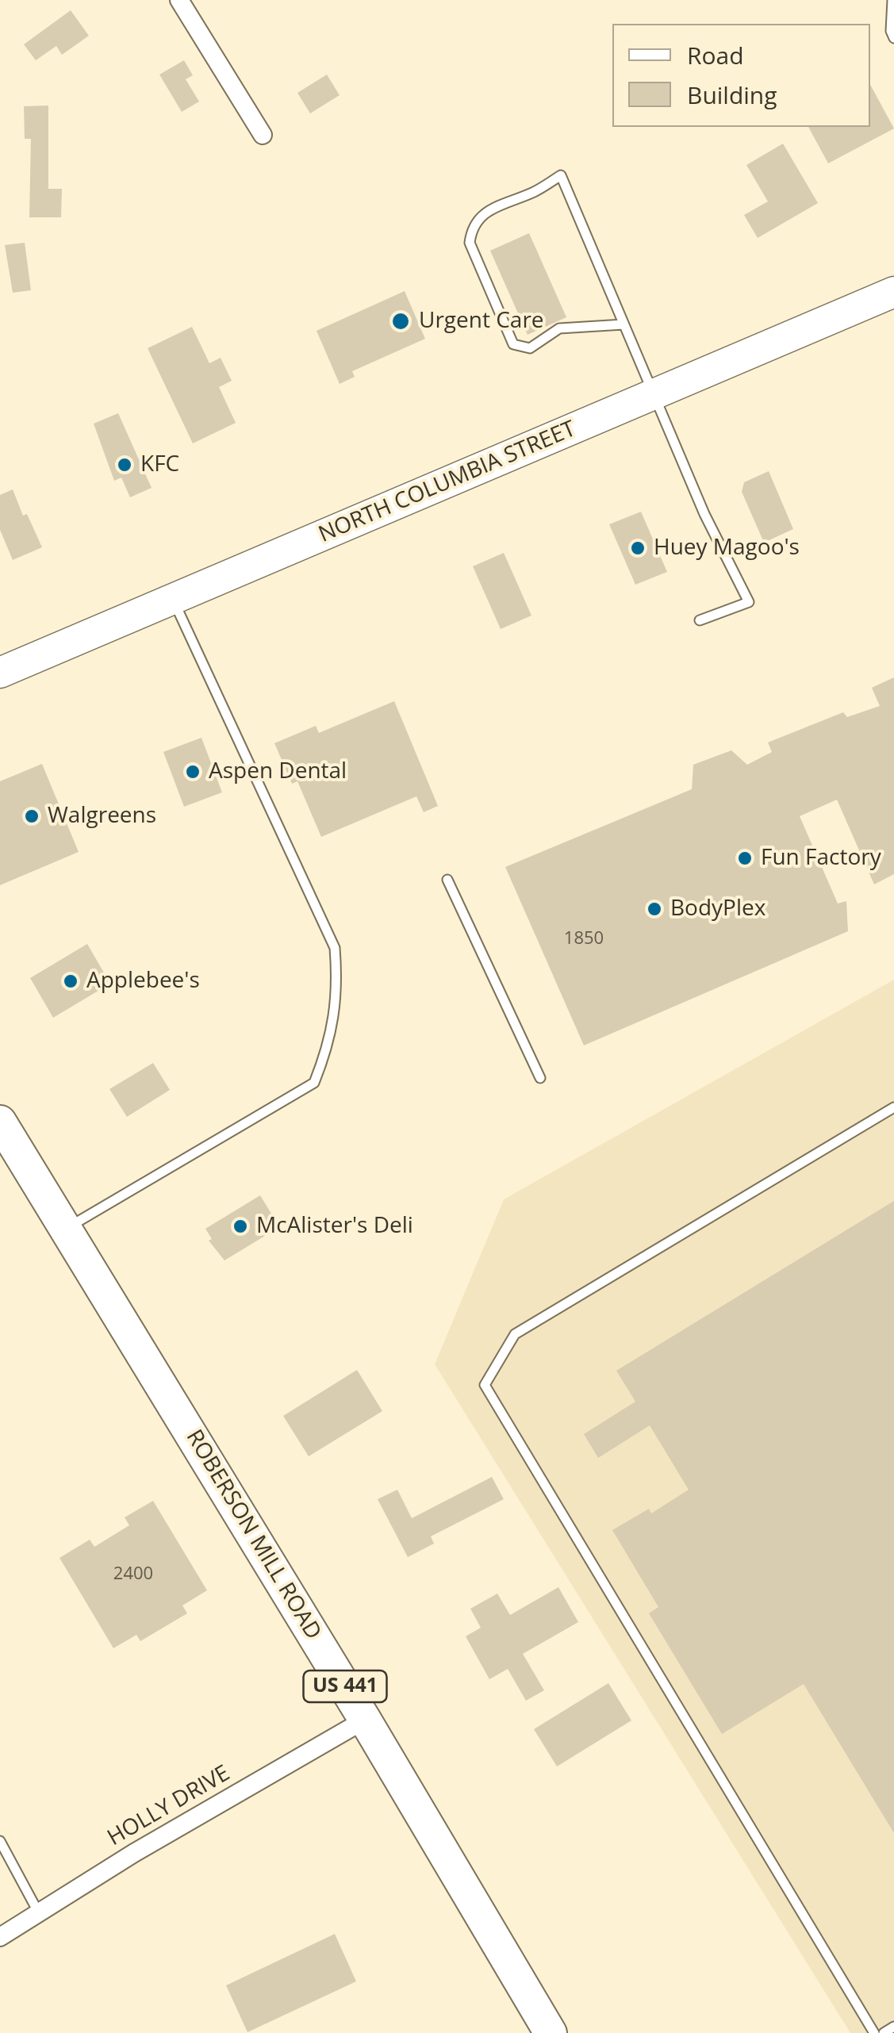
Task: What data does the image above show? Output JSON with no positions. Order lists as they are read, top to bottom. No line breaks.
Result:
{"streets":{"highway":["ROBERSON MILL ROAD","US 441"],"main road":["NORTH COLUMBIA STREET"],"street":["HOLLY DRIVE"]},"crossings":[["ROBERSON MILL ROAD","HOLLY DRIVE"]],"places":["Urgent Care","KFC","Huey Magoo's","Aspen Dental","Walgreens","Fun Factory","BodyPlex","Applebee's","McAlister's Deli"],"house_numbers":["1850","2400"],"legend":["Road","Building"]}
